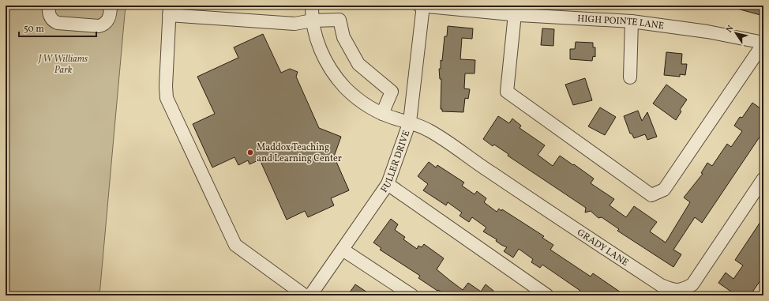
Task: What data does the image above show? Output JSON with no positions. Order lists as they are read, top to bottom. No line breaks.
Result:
{"streets":{"street":["HIGH POINTE LANE","FULLER DRIVE","GRADY LANE"]},"crossings":[["HIGH POINTE LANE","FULLER DRIVE"],["FULLER DRIVE","GRADY LANE"]],"parks":["J W Williams Park"],"places":["Maddox Teaching and Learning Center"],"scale_bar":"50 m","north":"top left"}
